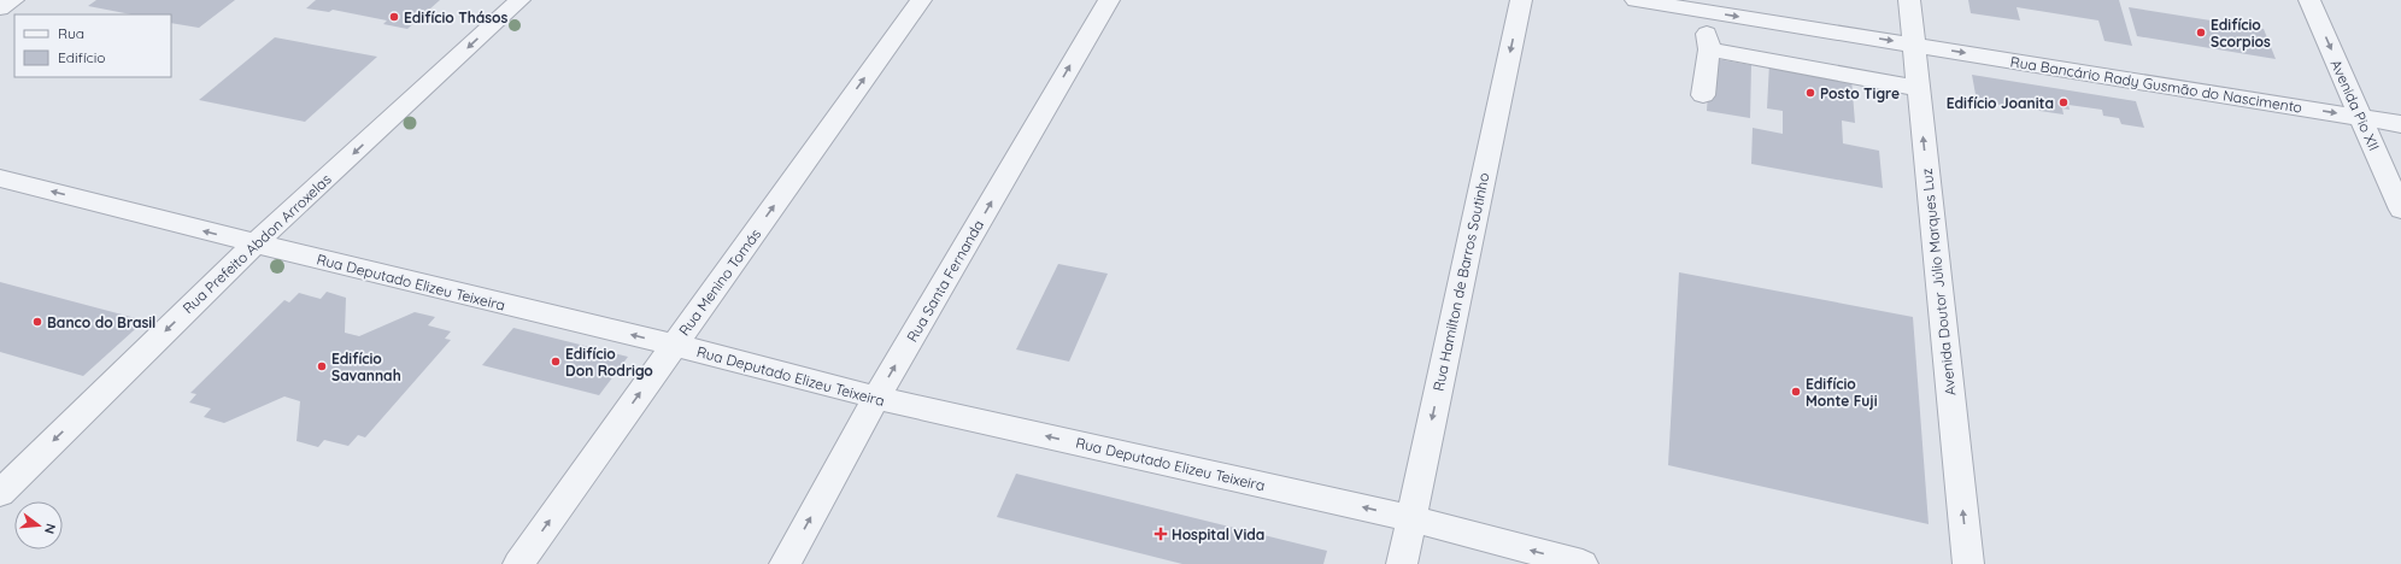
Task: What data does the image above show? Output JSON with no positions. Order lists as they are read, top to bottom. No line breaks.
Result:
{"streets":{"street":["Rua Bancário Rady Gusmão do Nascimento","Avenida Pio XII","Rua Prefeito Abdon Arroxelas","Rua Santa Fernanda","Rua Deputado Elizeu Teixeira","Rua Menino Tomás","Rua Hamilton de Barros Soutinho","Avenida Doutor Júlio Marques Luz"]},"crossings":[["Rua Bancário Rady Gusmão do Nascimento","Avenida Pio XII"],["Rua Bancário Rady Gusmão do Nascimento","Avenida Doutor Júlio Marques Luz"],["Rua Prefeito Abdon Arroxelas","Rua Deputado Elizeu Teixeira"],["Rua Santa Fernanda","Rua Deputado Elizeu Teixeira"],["Rua Deputado Elizeu Teixeira","Rua Menino Tomás"],["Rua Deputado Elizeu Teixeira","Rua Hamilton de Barros Soutinho"]],"one_way":["Avenida Pio XII","Rua Prefeito Abdon Arroxelas","Rua Santa Fernanda","Rua Deputado Elizeu Teixeira","Rua Menino Tomás","Rua Hamilton de Barros Soutinho","Avenida Doutor Júlio Marques Luz"],"places":{"other":["Edifício Thásos","Edifício Scorpios","Posto Tigre","Edifício Joanita","Banco do Brasil","Edifício Don Rodrigo","Edifício Savannah","Edifício Monte Fuji"],"health":["Hospital Vida"]},"legend":["Rua","Edifício"],"north":"right"}
